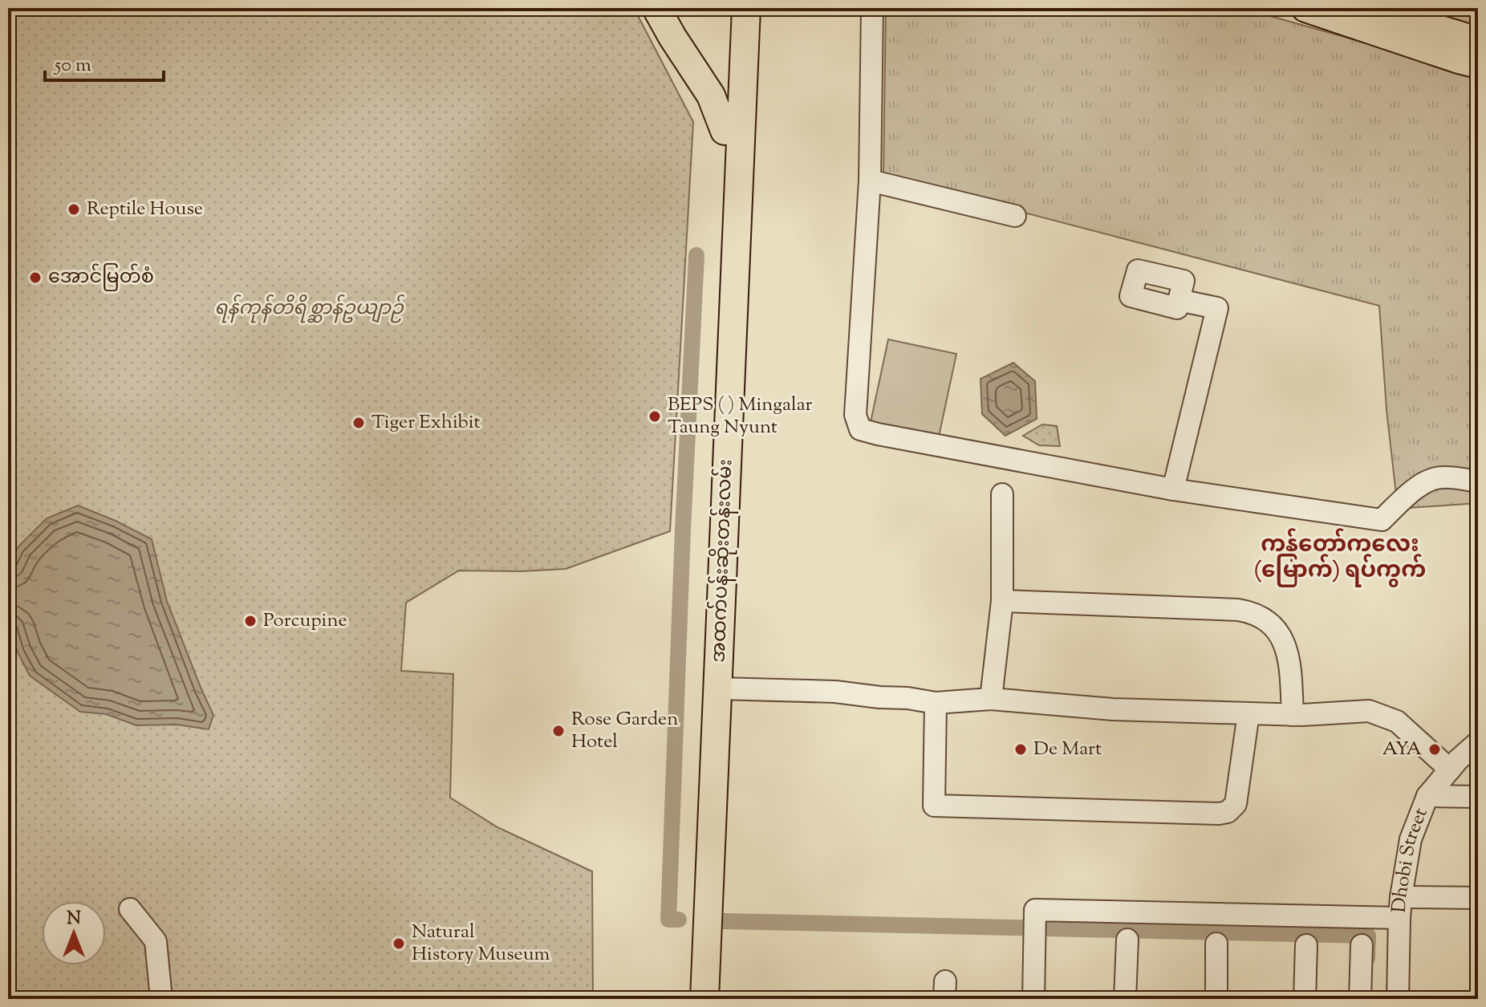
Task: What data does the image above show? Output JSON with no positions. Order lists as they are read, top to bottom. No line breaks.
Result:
{"streets":{"main road":["အထက်ပန်းဆိုးတန်းလမ်း"],"street":["Dhobi Street"]},"districts":["ကန်တော်ကလေး (မြောက်) ရပ်ကွက်"],"parks":["ရန်ကုန်တိရိစ္ဆာန်ဥယျာဉ်"],"places":["Reptile House","အောင်မြတ်စံ","BEPS ( ) Mingalar Taung Nyunt","Tiger Exhibit","Porcupine","Rose Garden Hotel","De Mart","AYA","Natural History Museum"],"scale_bar":"50 m","north":"top"}
